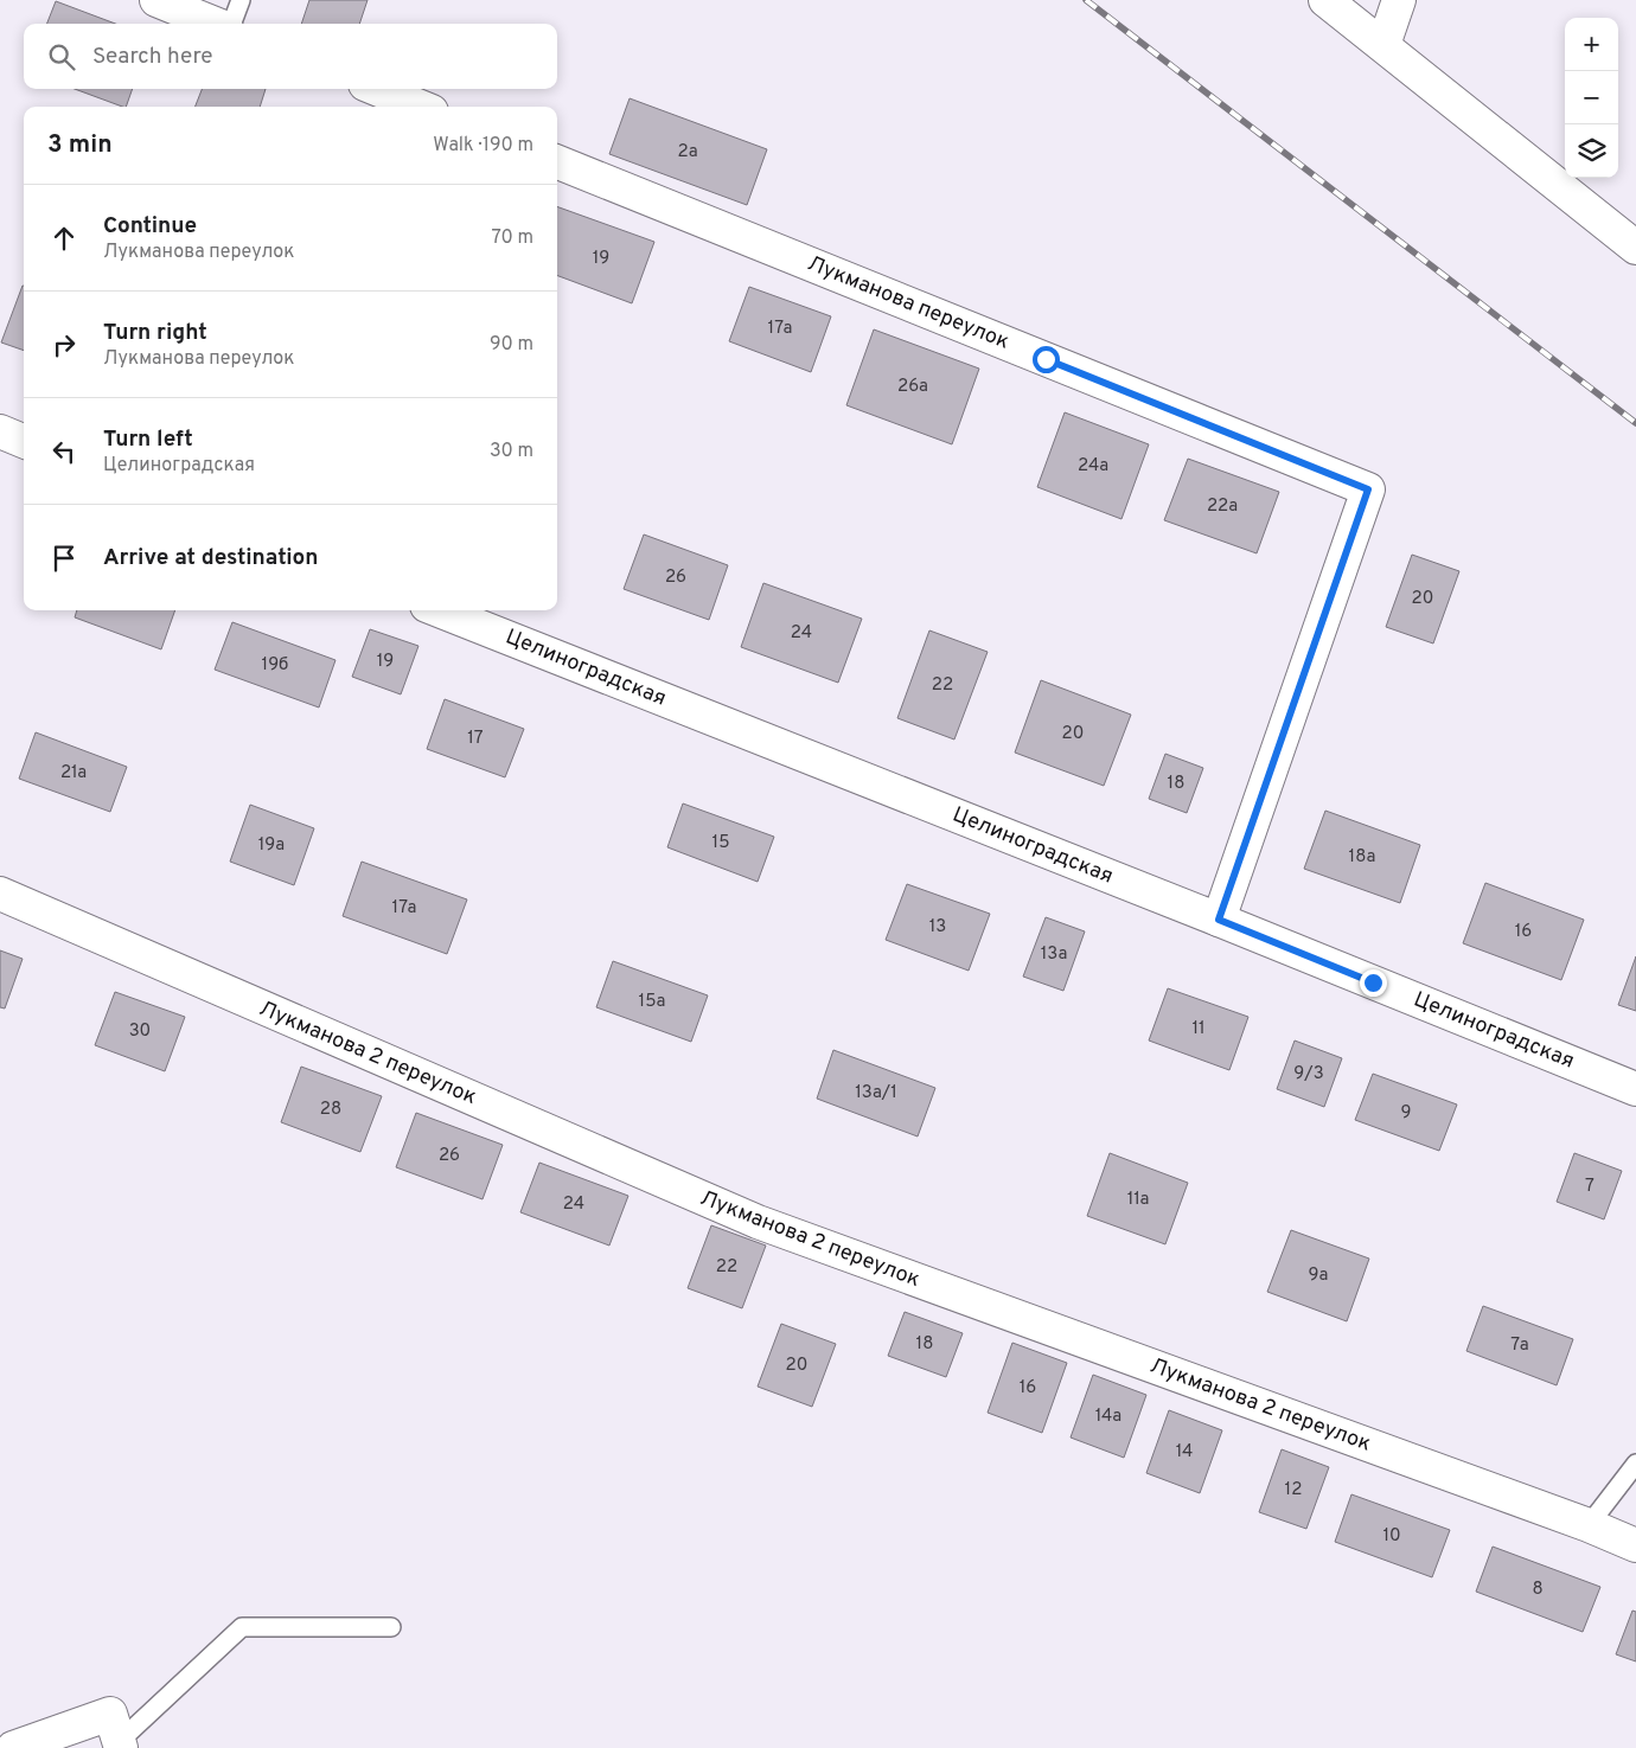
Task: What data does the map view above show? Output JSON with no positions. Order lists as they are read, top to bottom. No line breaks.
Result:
{"streets":{"street":["Лукманова переулок","Целиноградская","Лукманова 2 переулок"]},"crossings":[["Лукманова переулок","Целиноградская"]],"house_numbers":["2а","19","17а","26а","24а","22а","26","20","24","19","19б","22","20","17","21а","18","15","19а","18а","17а","13","16","13а","15а","11","30","9/3","13а/1","28","9","26","7","11а","24","22","9а","18","7а","20","16","14а","14","12","10","8"],"page":{"map_buttons":["+","−"],"search":"Search here","heading":["3 min","Walk · 190 m"],"list":[["Continue","Лукманова переулок","70 m"],["Turn right","Лукманова переулок","90 m"],["Turn left","Целиноградская","30 m"],"Arrive at destination"]}}
